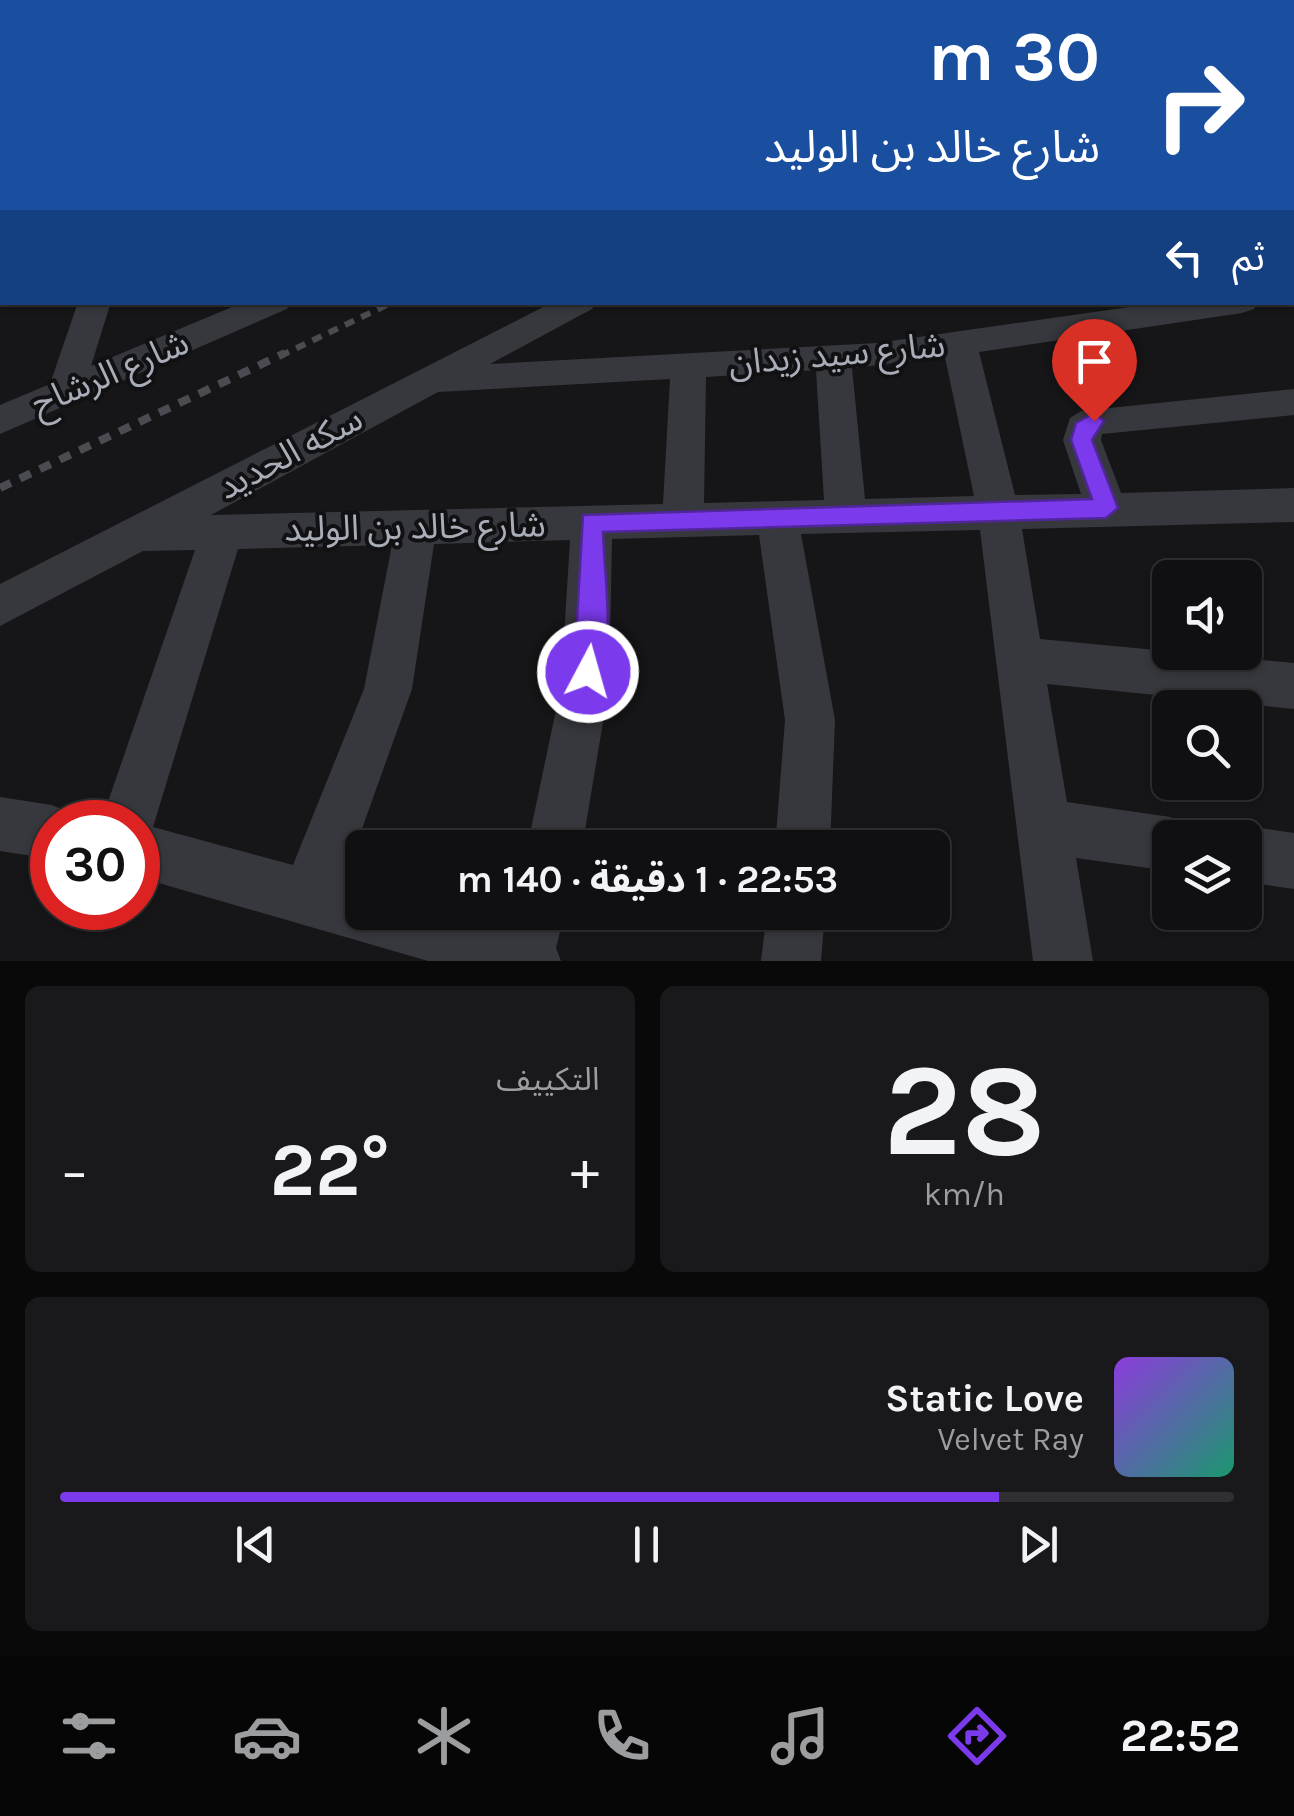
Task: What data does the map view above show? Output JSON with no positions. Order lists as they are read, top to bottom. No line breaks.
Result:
{"streets":{"street":["شارع سيد زيدان","شارع الرشاح","سكه الحديد","شارع خالد بن الوليد"]},"crossings":[["شارع سيد زيدان","سكه الحديد"],["سكه الحديد","شارع خالد بن الوليد"]],"page":{"turn":["30 m","شارع خالد بن الوليد"],"then":"ثم","limit":"30","trip":"22:53 · 1 دقيقة · 140 m","tile":[["28","km/h"],"التكييف"],"heat":["−","22°","+"],"song":["Static Love","Velvet Ray"],"tabs":"22:52"}}
